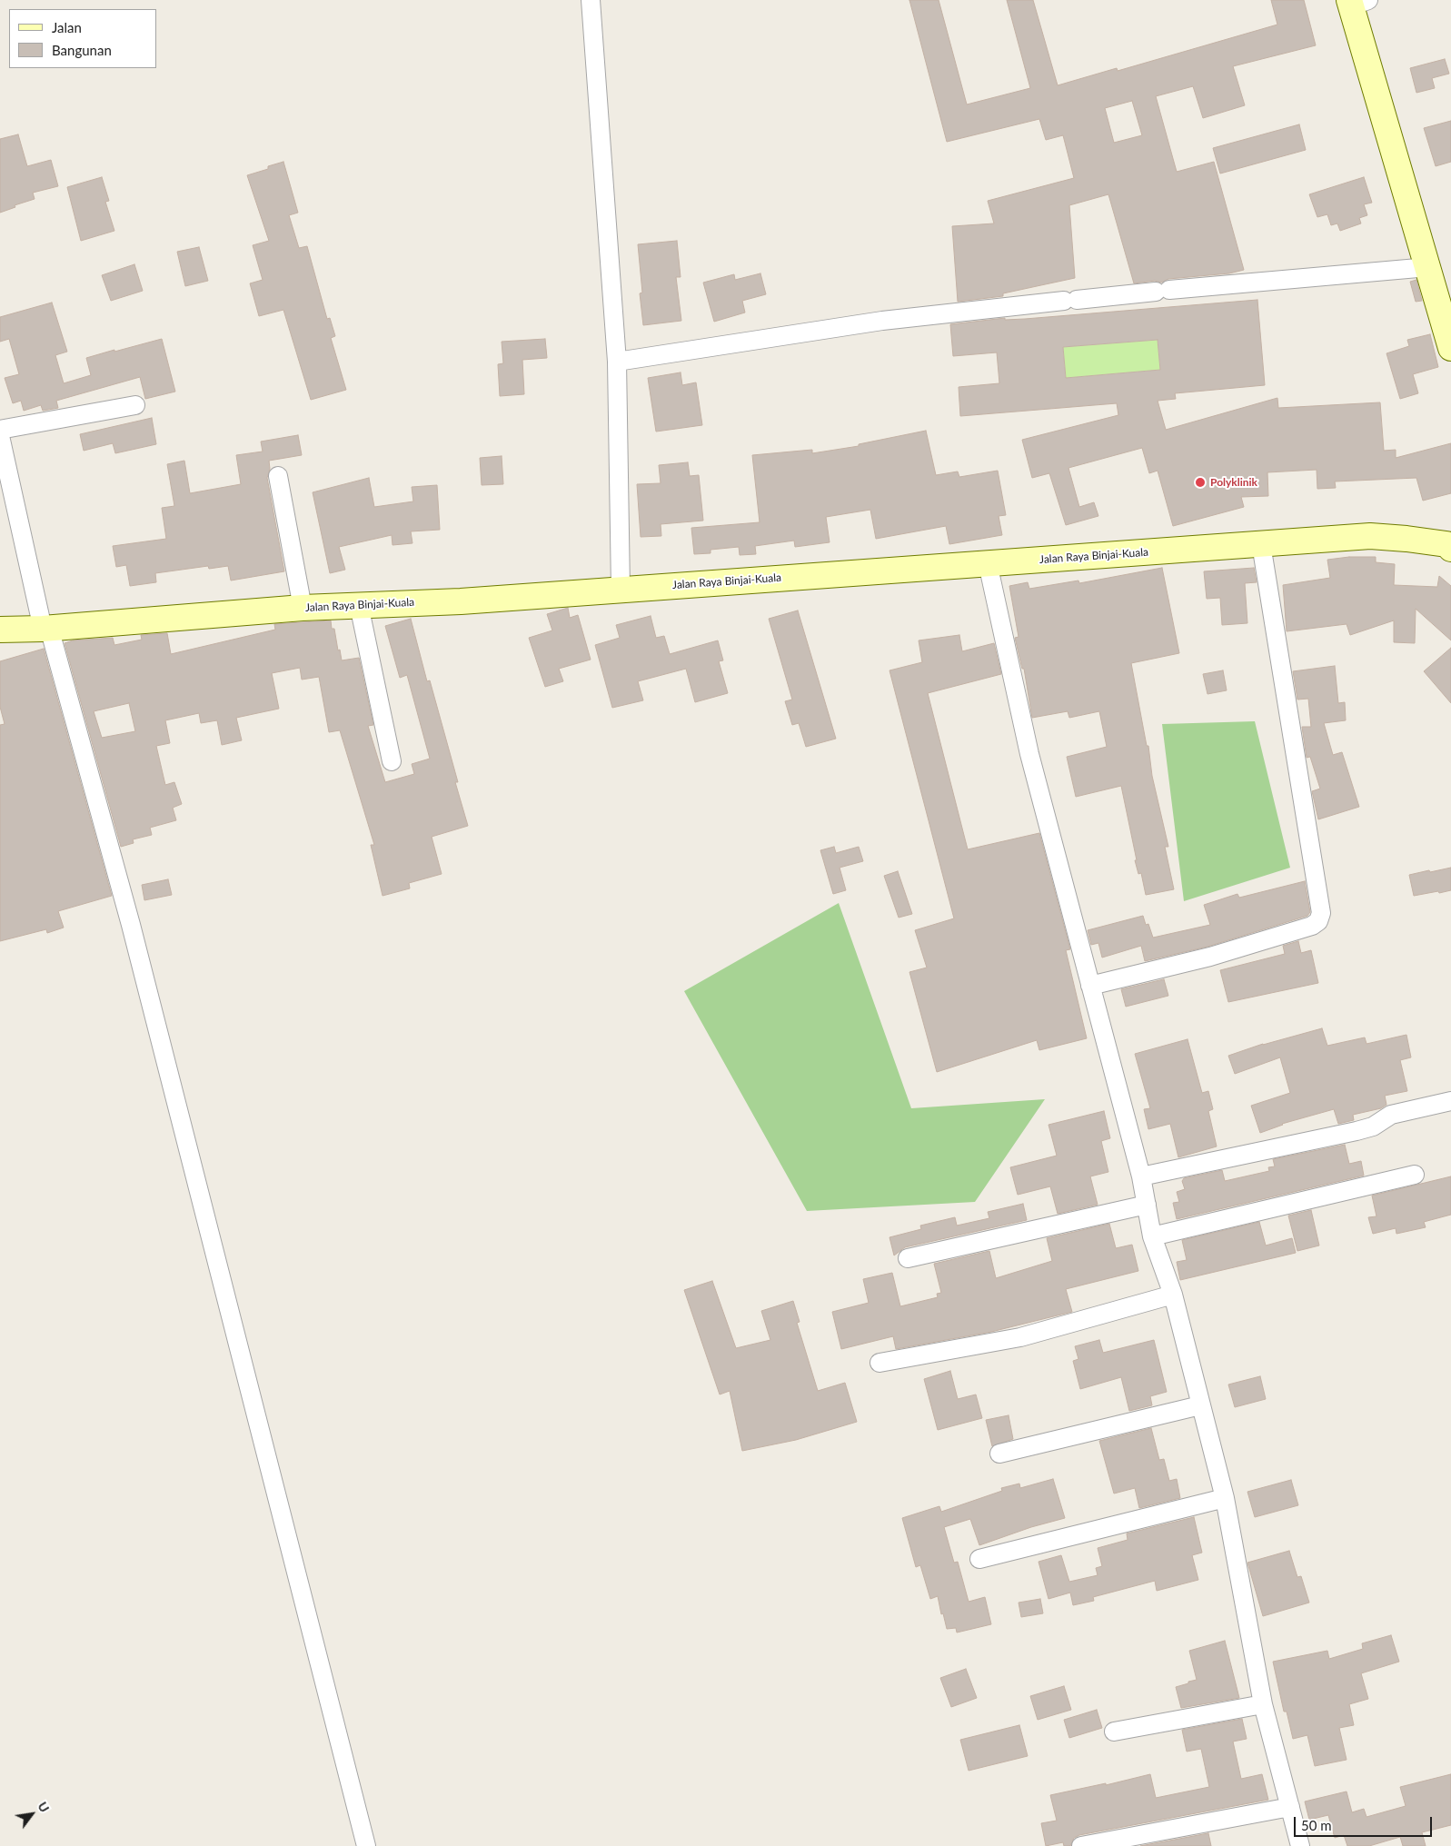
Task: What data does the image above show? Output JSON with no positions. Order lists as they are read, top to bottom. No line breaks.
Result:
{"streets":{"main road":["Jalan Raya Binjai-Kuala"]},"places":["Polyklinik"],"legend":["Jalan","Bangunan"],"scale_bar":"50 m","north":"top right"}
